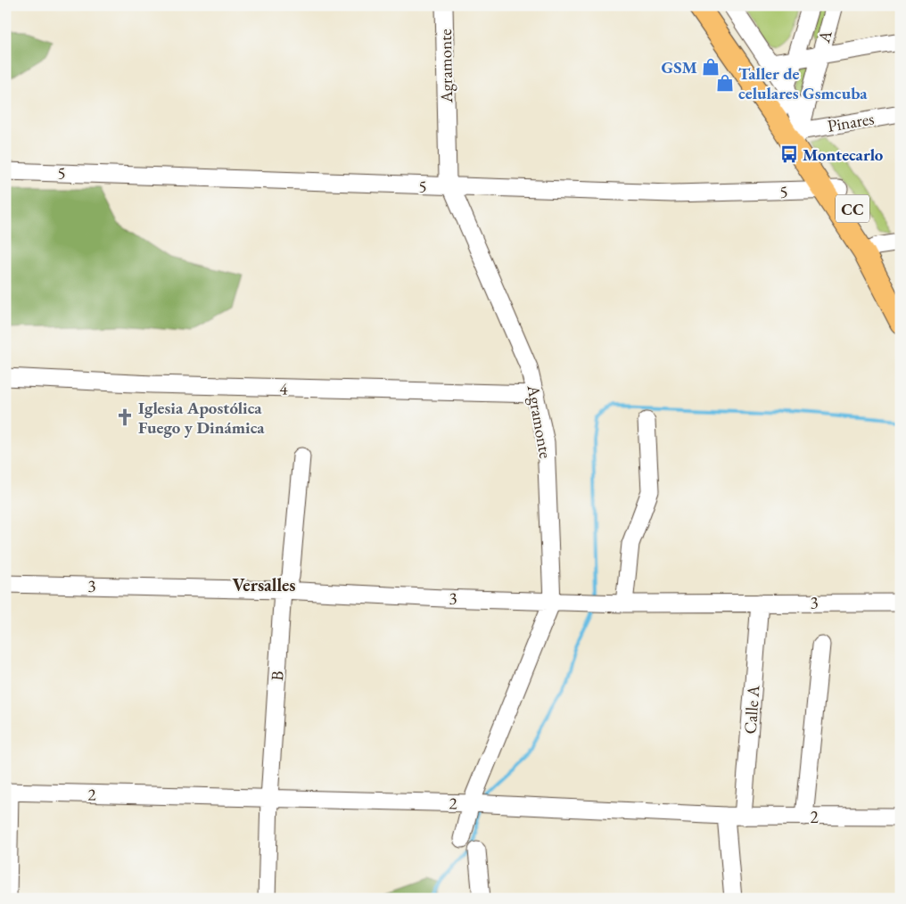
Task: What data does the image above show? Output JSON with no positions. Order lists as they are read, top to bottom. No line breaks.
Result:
{"streets":{"main road":["CC"],"street":["A","Agramonte","Pinares","5","4","3","B","Calle A","2"]},"crossings":[["A","Pinares"],["A","CC"],["Agramonte","5"],["Agramonte","4"],["Agramonte","3"],["Agramonte","2"],["Pinares","CC"],["5","CC"],["3","B"],["3","Calle A"],["B","2"],["Calle A","2"]],"districts":["Versalles"],"places":{"shop":["GSM","Taller de celulares Gsmcuba"],"bus stop":["Montecarlo"],"church":["Iglesia Apostólica Fuego y Dinámica"]}}
